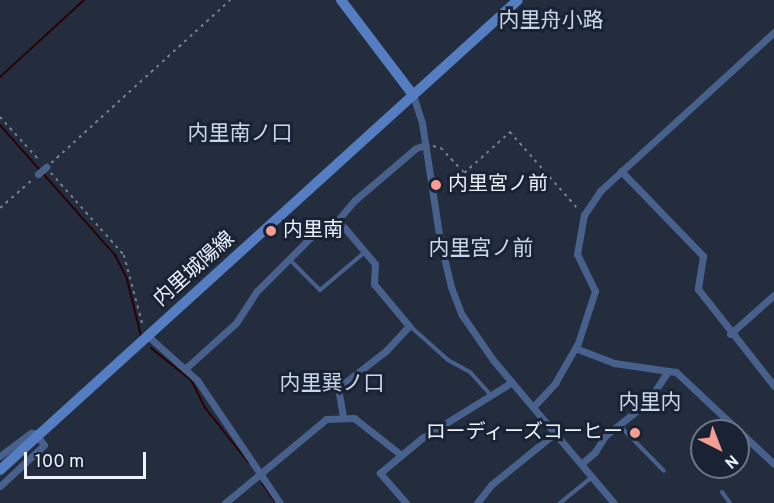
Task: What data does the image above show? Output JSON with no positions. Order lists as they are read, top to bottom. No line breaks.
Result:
{"streets":{"main road":["内里城陽線"]},"districts":["内里舟小路","内里南ノ口","内里宮ノ前","内里巽ノ口","内里内"],"places":["内里宮ノ前","内里南","ローディーズコーヒー"],"scale_bar":"100 m","north":"bottom right"}
